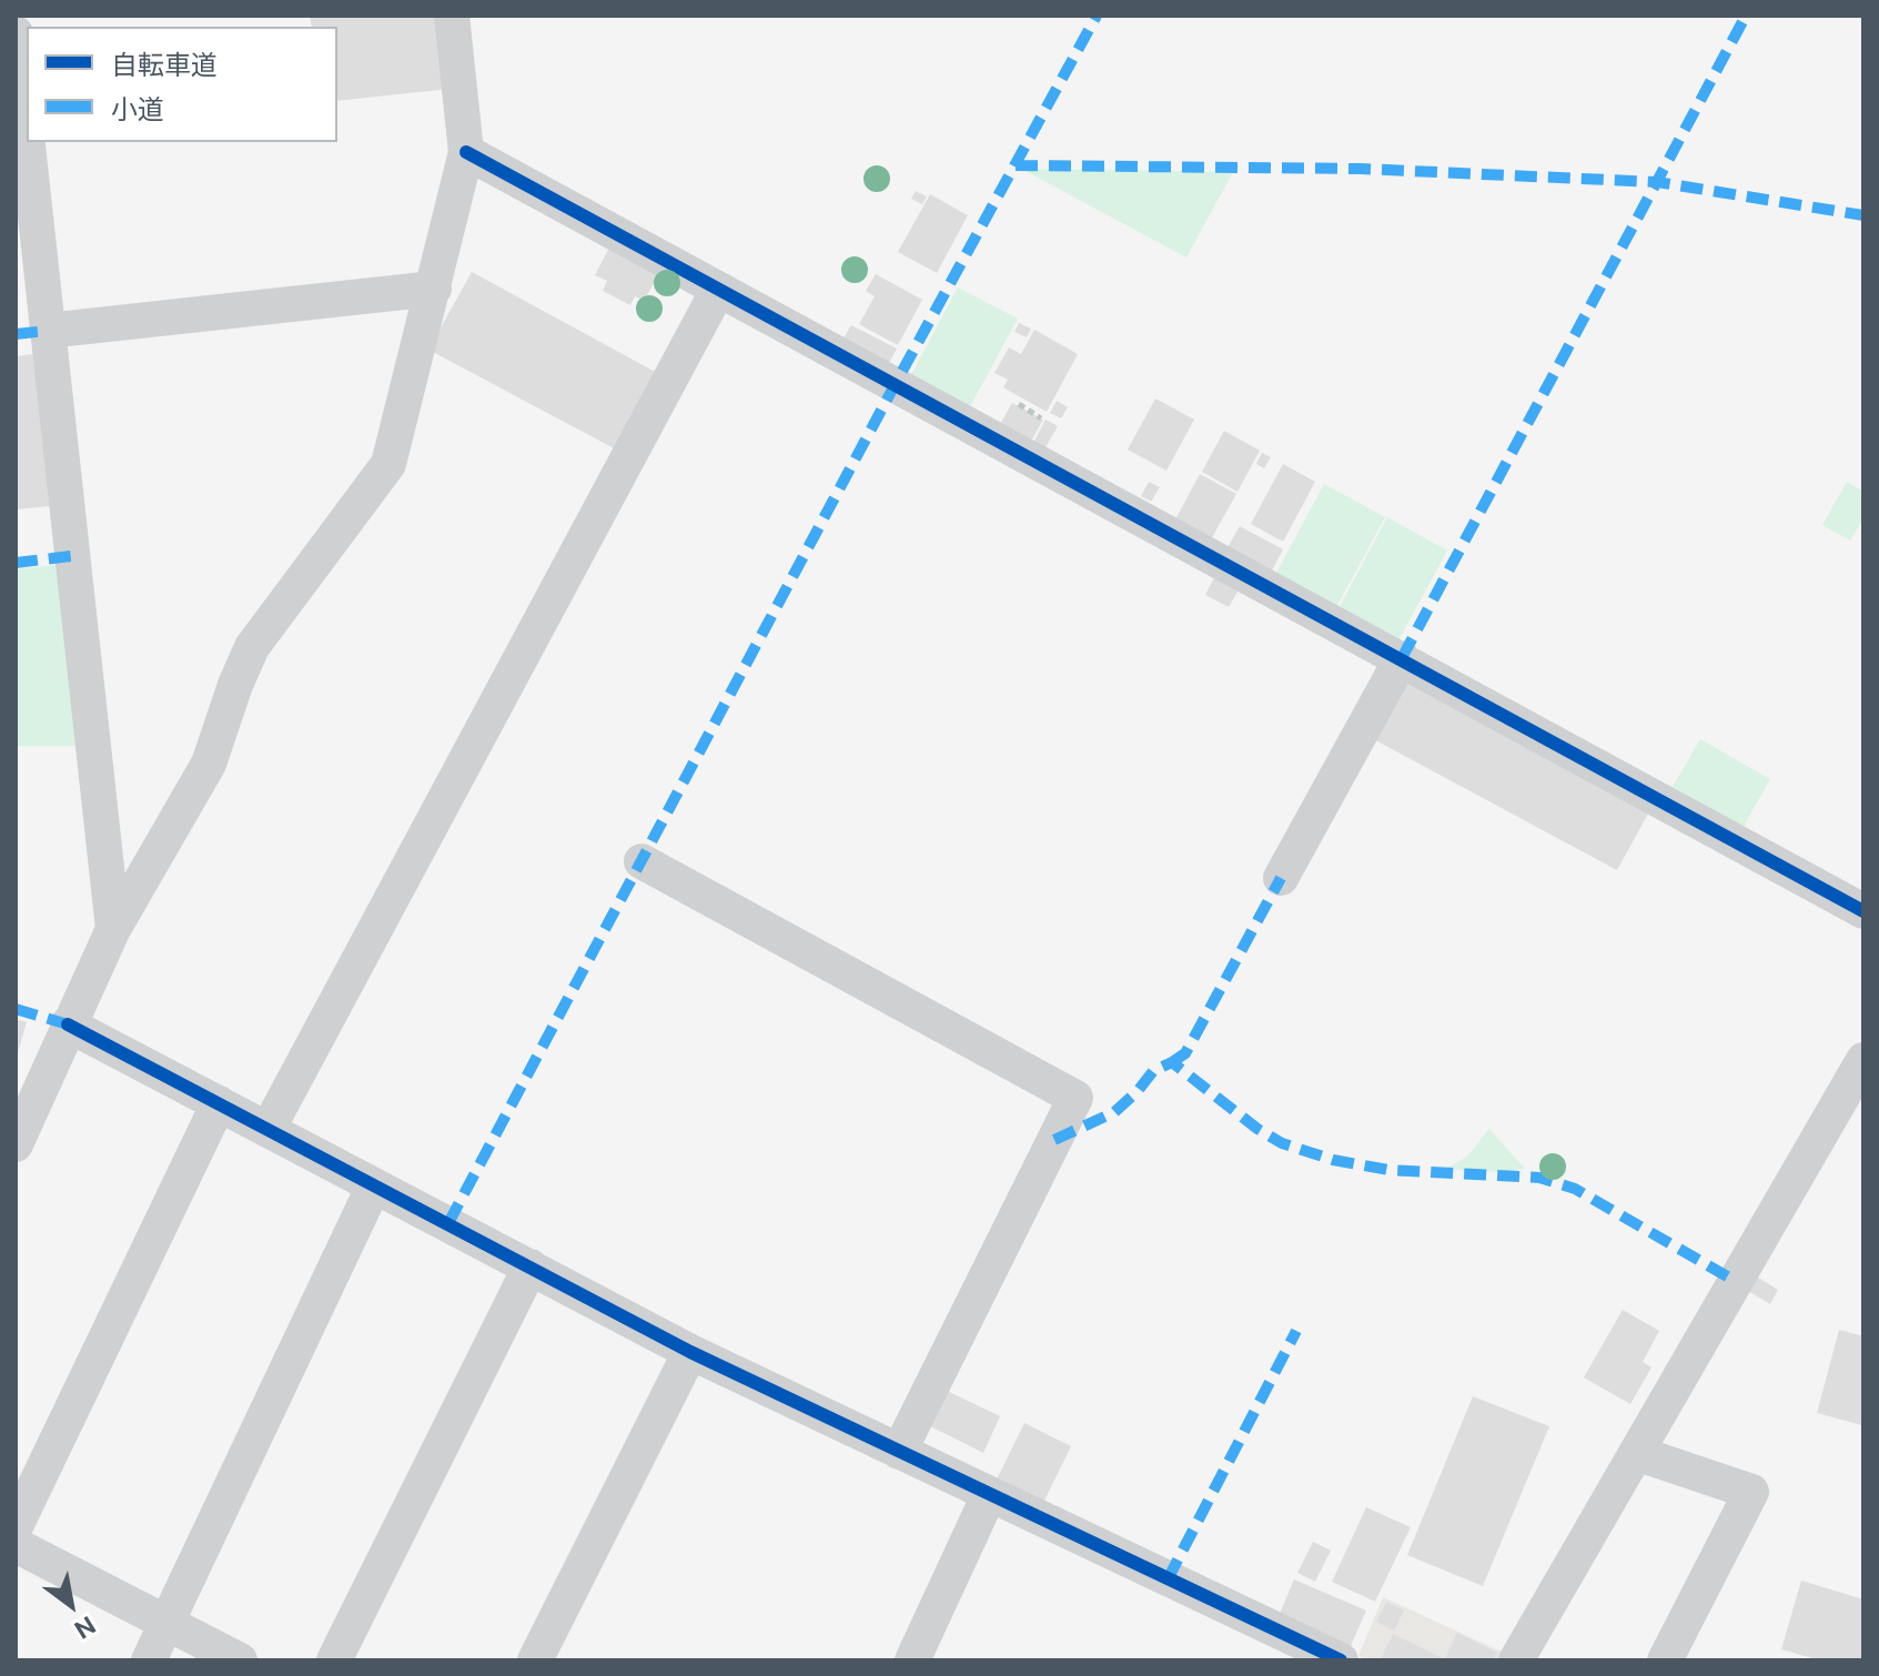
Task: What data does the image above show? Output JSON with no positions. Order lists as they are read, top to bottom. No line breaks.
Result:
{"legend":["自転車道","小道"],"north":"bottom right"}
